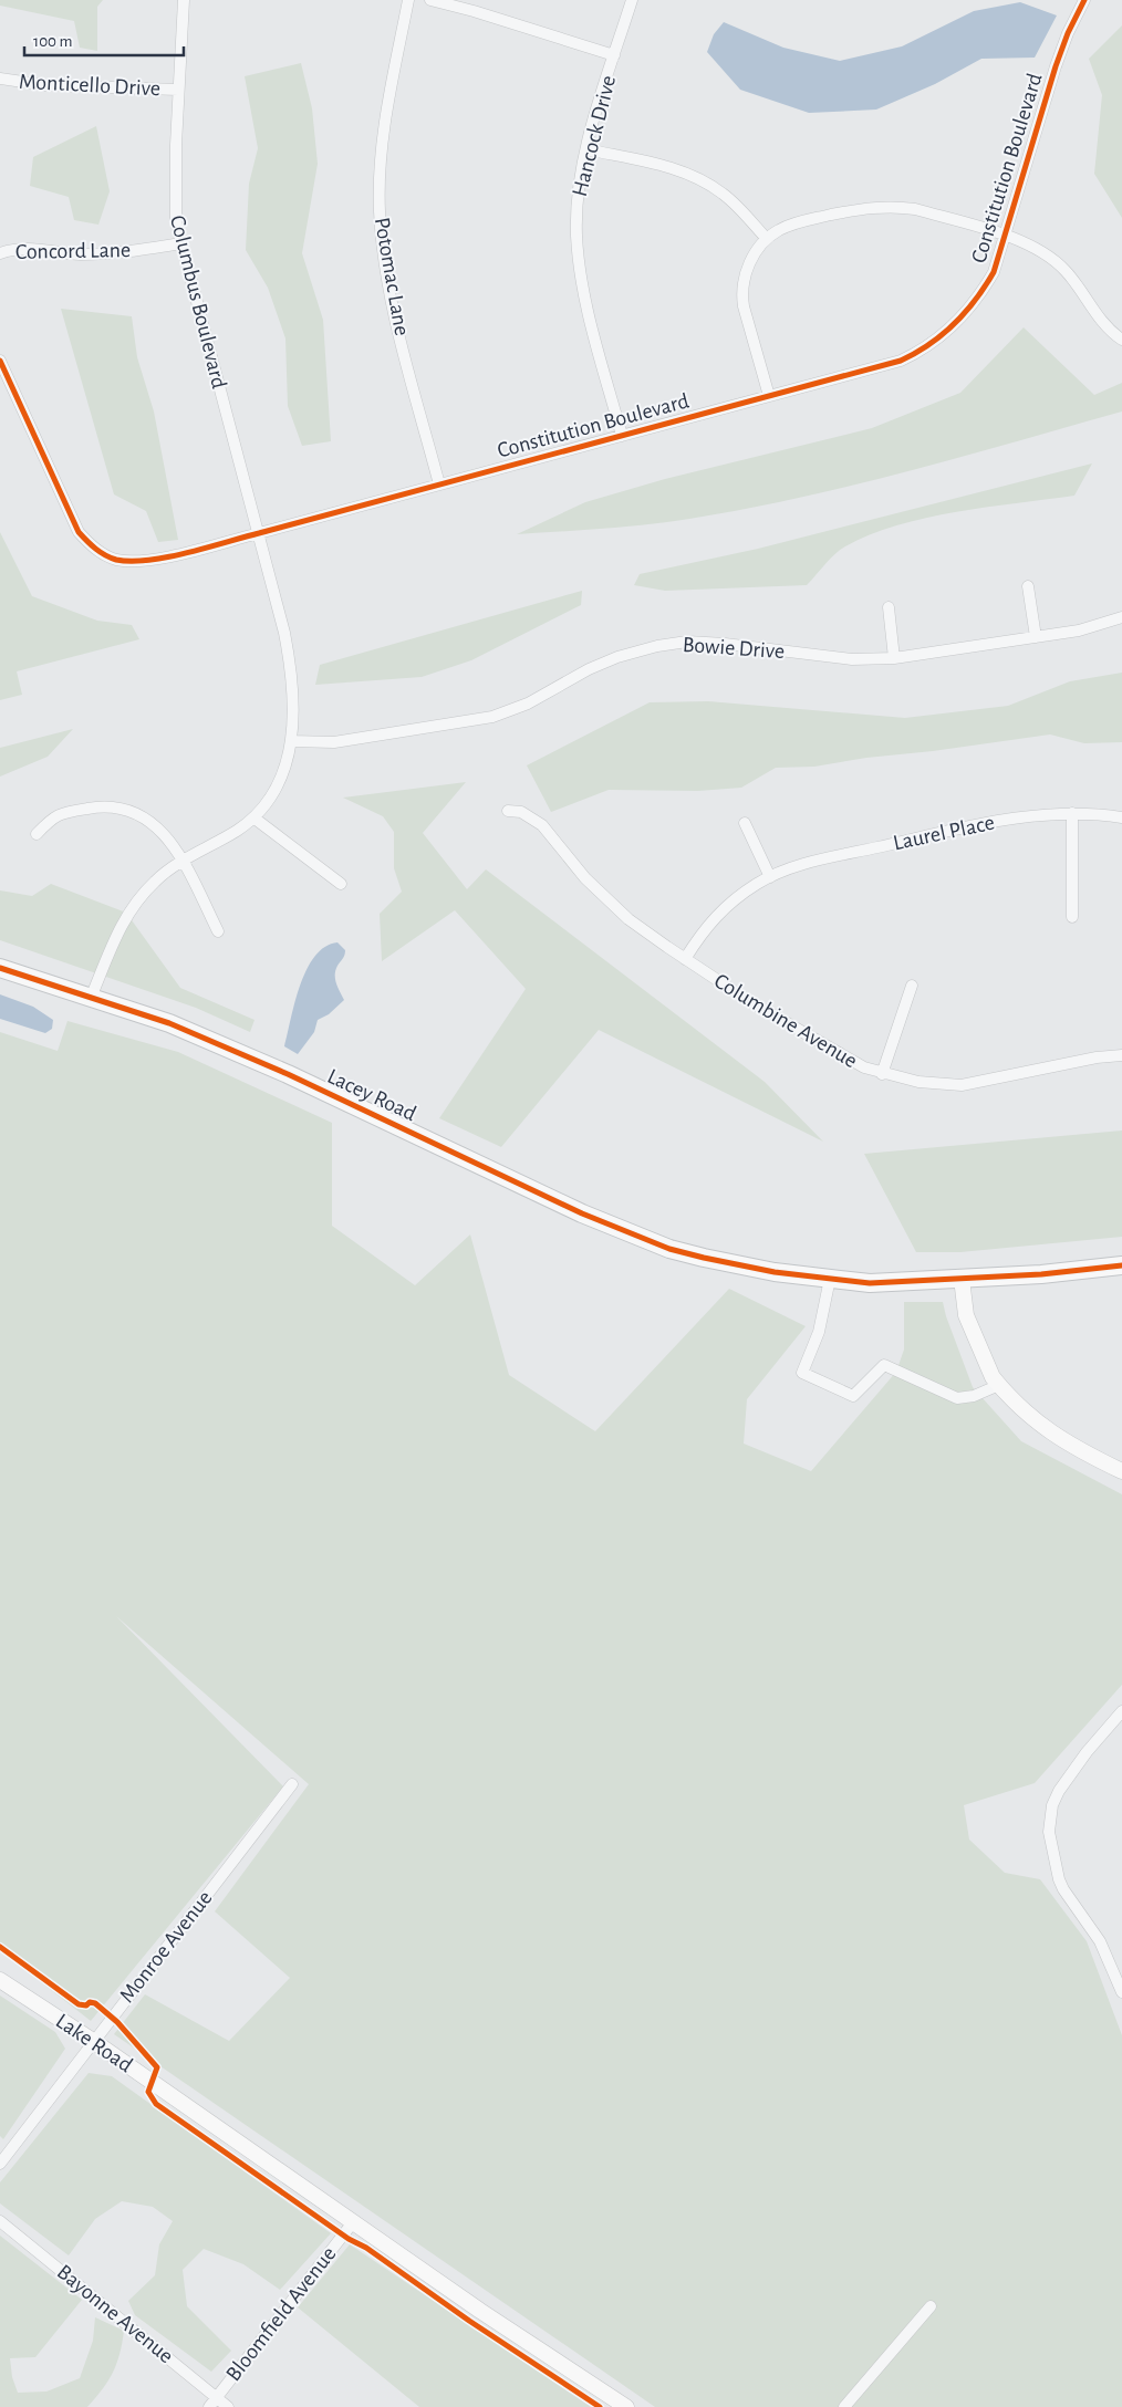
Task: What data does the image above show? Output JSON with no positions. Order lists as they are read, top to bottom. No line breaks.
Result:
{"streets":{"main road":["Lacey Road"],"street":["Monticello Drive","Hancock Drive","Constitution Boulevard","Concord Lane","Potomac Lane","Columbus Boulevard","Bowie Drive","Laurel Place","Columbine Avenue","Monroe Avenue","Lake Road","Bayonne Avenue","Bloomfield Avenue"]},"crossings":[["Monticello Drive","Columbus Boulevard"],["Hancock Drive","Constitution Boulevard"],["Constitution Boulevard","Potomac Lane"],["Constitution Boulevard","Columbus Boulevard"],["Concord Lane","Columbus Boulevard"],["Columbus Boulevard","Bowie Drive"],["Columbus Boulevard","Lacey Road"],["Laurel Place","Columbine Avenue"],["Monroe Avenue","Lake Road"],["Lake Road","Bloomfield Avenue"],["Bayonne Avenue","Bloomfield Avenue"]],"scale_bar":"100 m"}
